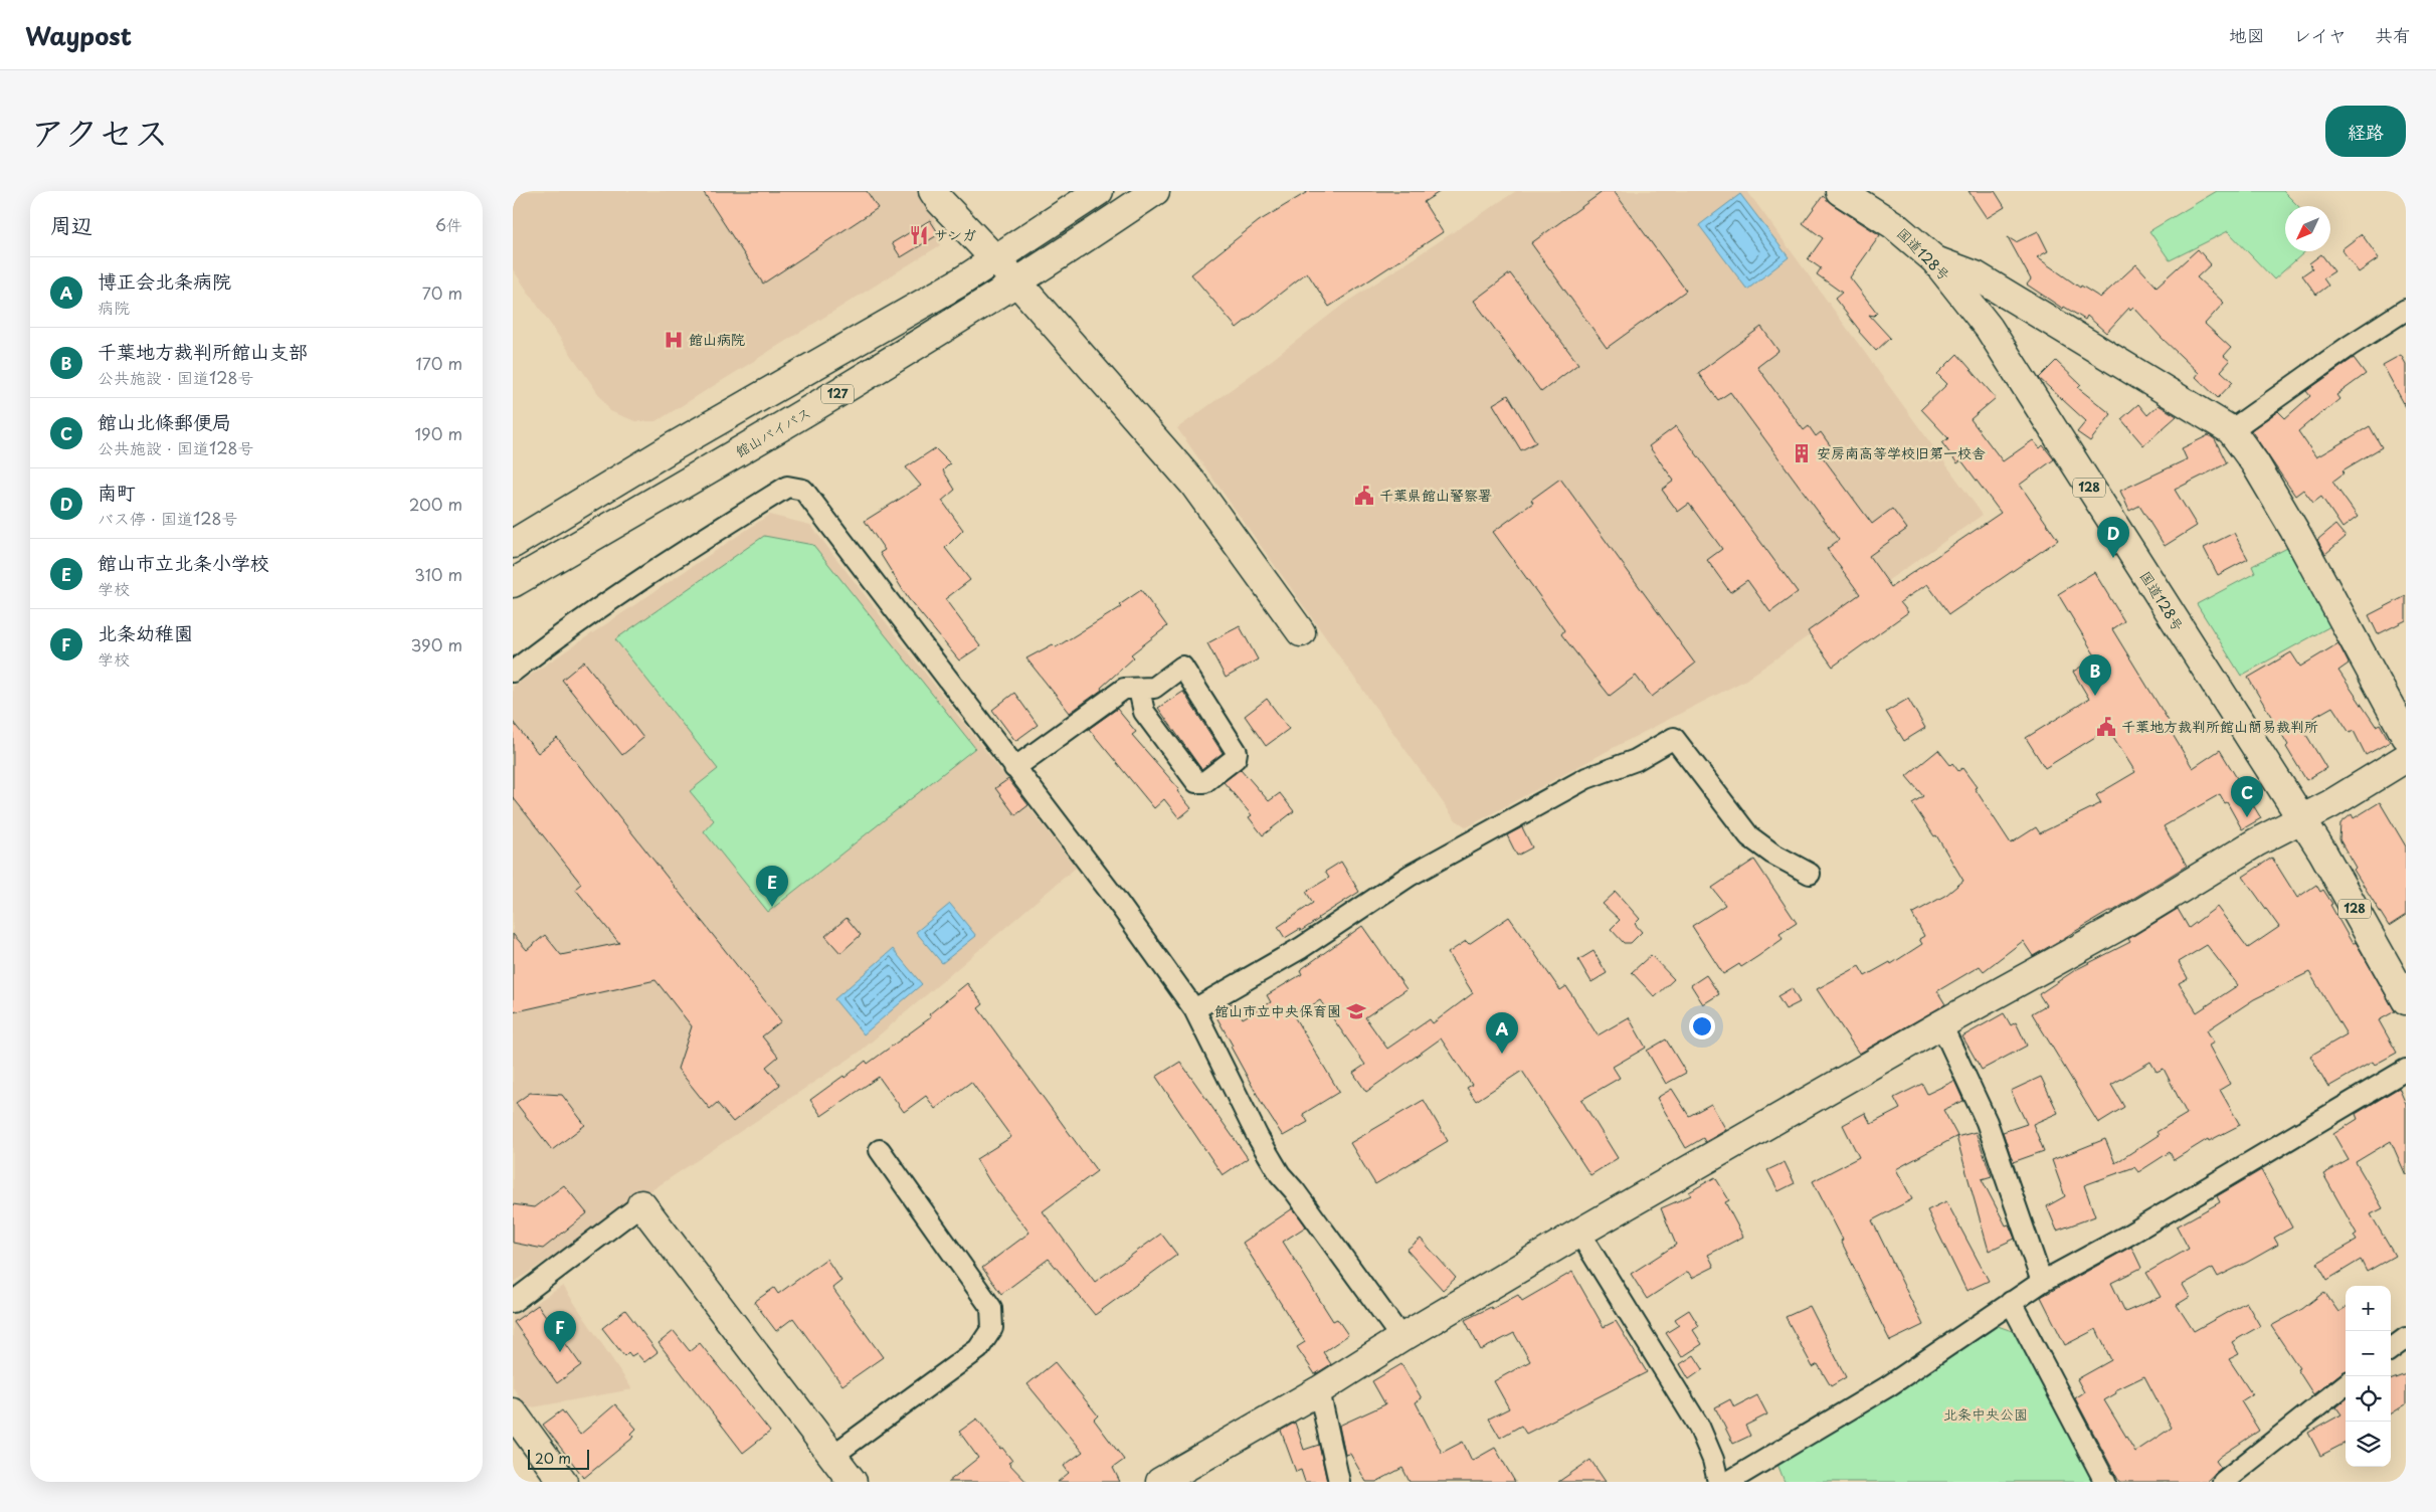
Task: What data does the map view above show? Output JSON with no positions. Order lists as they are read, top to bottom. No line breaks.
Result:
{"streets":{"main road":["国道128号","127","館山バイパス","128"]},"parks":["北条中央公園"],"places":{"restaurant":["サンガ"],"hospital":["館山病院"],"building":["安房南高等学校旧第一校舎"],"public building":["千葉県館山警察署","千葉地方裁判所館山簡易裁判所"],"school or university":["館山市立中央保育園"]},"scale_bar":"20 m","north":"bottom left","page":{"header":"Waypost","nav":["地図","レイヤ","共有"],"title":"アクセス","buttons":"経路","heading":["周辺","6件"],"list":[{"mark":"A","name":"博正会北条病院","note":"病院","value":"70 m"},{"mark":"B","name":"千葉地方裁判所館山支部","note":"公共施設 · 国道128号","value":"170 m"},{"mark":"C","name":"館山北條郵便局","note":"公共施設 · 国道128号","value":"190 m"},{"mark":"D","name":"南町","note":"バス停 · 国道128号","value":"200 m"},{"mark":"E","name":"館山市立北条小学校","note":"学校","value":"310 m"},{"mark":"F","name":"北条幼稚園","note":"学校","value":"390 m"}],"pins":["D","B","C","E","A","F"],"map_buttons":["+","−"],"scale":"20 m"}}
